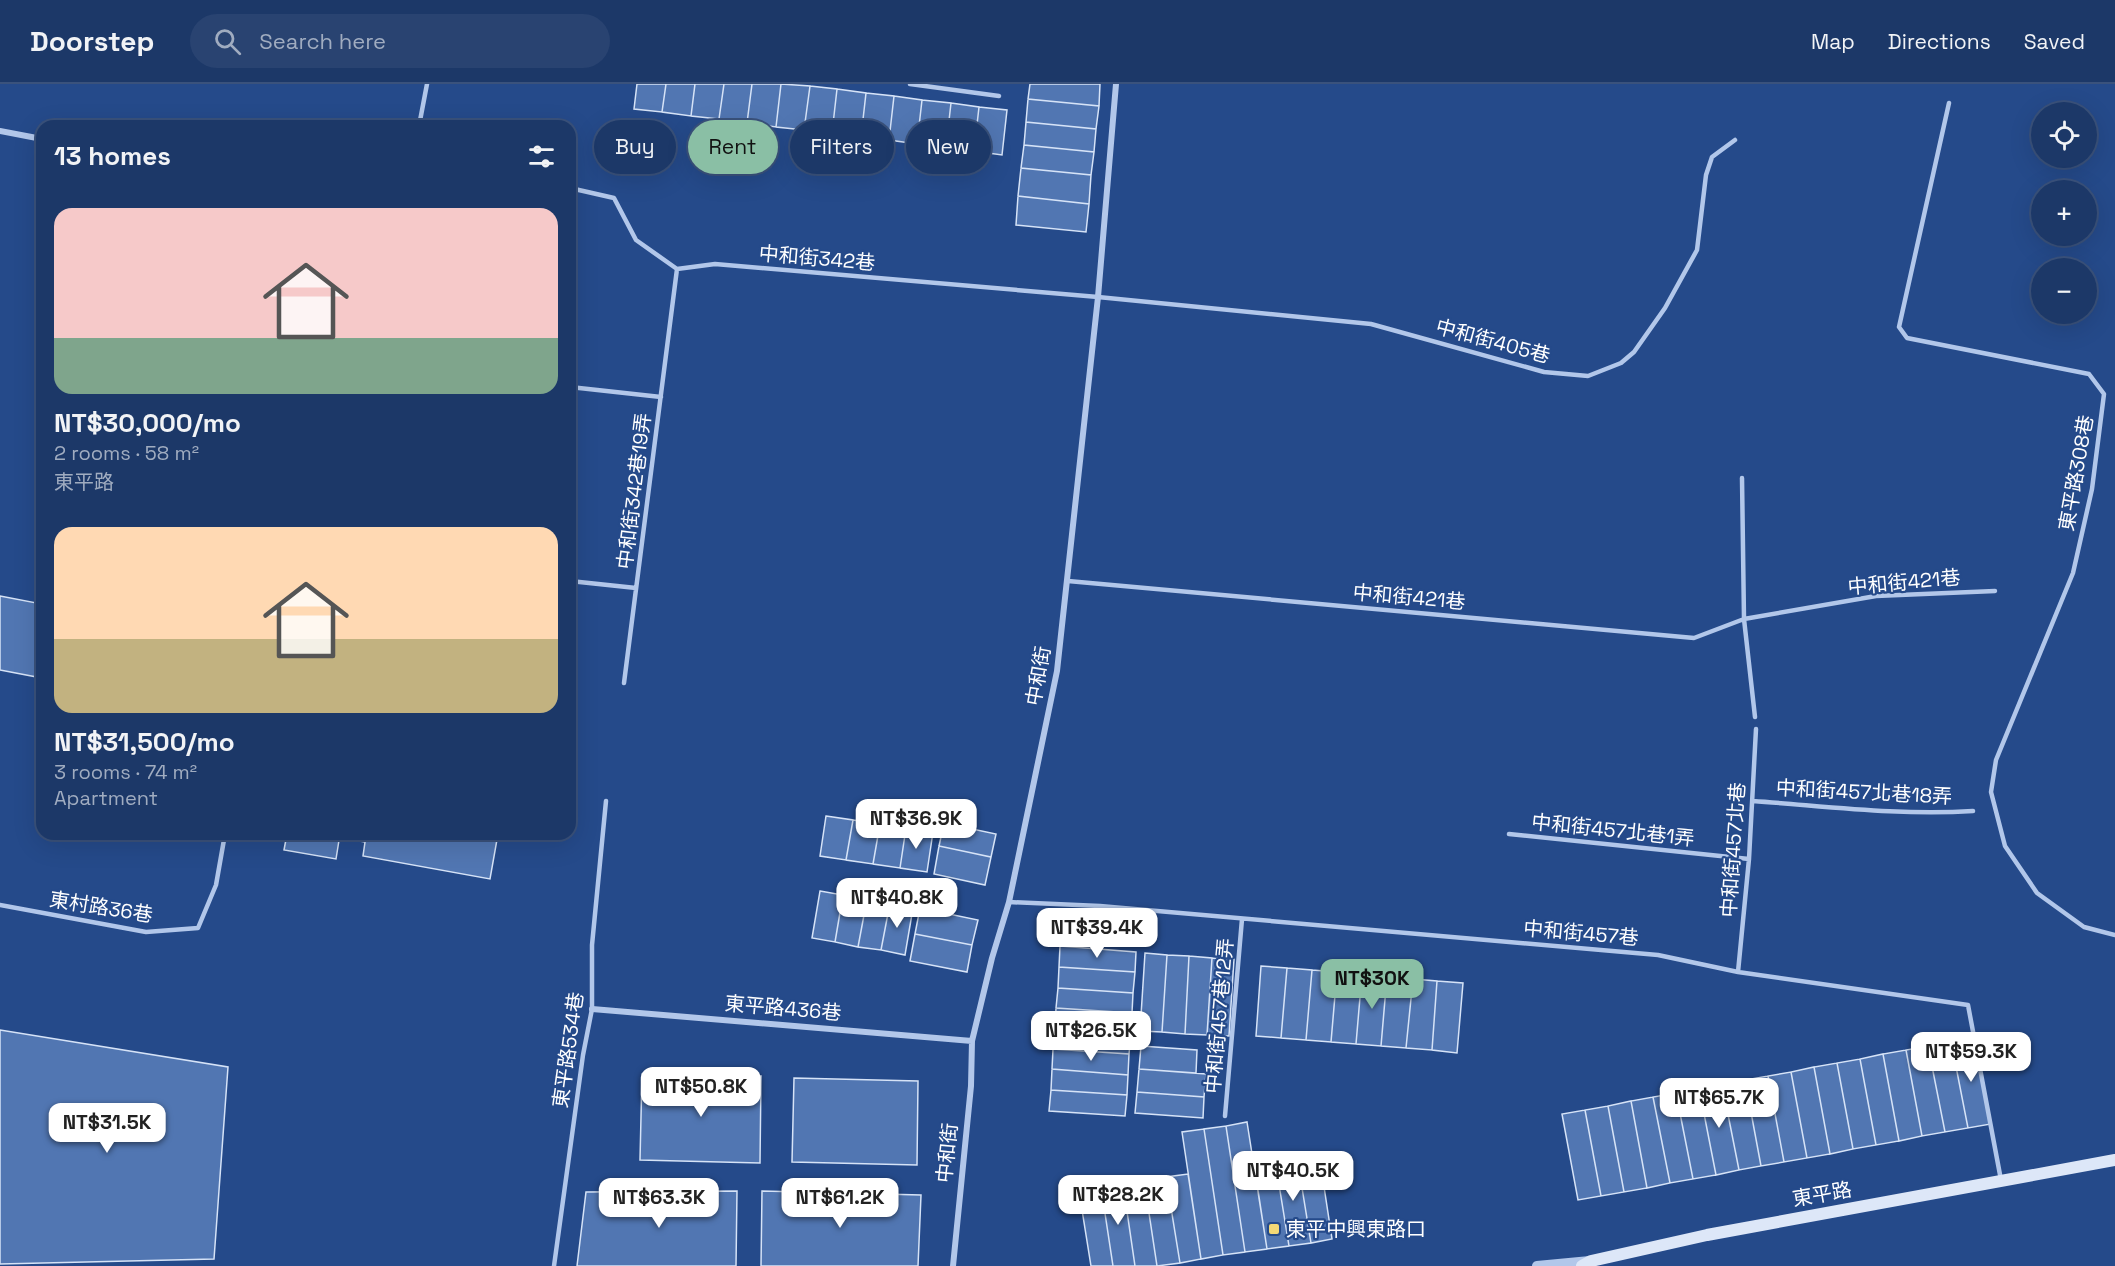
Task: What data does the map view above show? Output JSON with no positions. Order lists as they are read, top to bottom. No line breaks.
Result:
{"streets":{"main road":["東平路"],"street":["中和街","東平路436巷"],"lane":["中和街342巷","中和街405巷","東平路308巷","中和街342巷19弄","中和街421巷","中和街457北巷18弄","中和街457北巷1弄","中和街457北巷","東村路36巷","中和街457巷","中和街457巷12弄","東平路534巷"]},"crossings":[["中和街342巷","中和街405巷"],["中和街342巷","中和街342巷19弄"],["中和街342巷","中和街"],["中和街405巷","中和街"],["中和街421巷","中和街"],["中和街","中和街457巷"],["中和街","東平路436巷"],["中和街457北巷18弄","中和街457北巷"],["中和街457北巷1弄","中和街457北巷"],["中和街457北巷","中和街457巷"],["中和街457巷","中和街457巷12弄"],["中和街457巷","東平路"],["東平路436巷","東平路534巷"]],"places":{"transit":["東平中興東路口"]},"page":{"header":"Doorstep","search":"Search here","nav":["Map","Directions","Saved"],"map_buttons":["+","−"],"chip":["Buy","Rent","Filters","New"],"heading":"13 homes","list":[{"name":"NT$30,000/mo","note":"2 rooms · 58 m² · 東平路"},{"name":"NT$31,500/mo","note":"3 rooms · 74 m² · Apartment"}],"price":["NT$36.9K","NT$40.8K","NT$39.4K","NT$30K","NT$26.5K","NT$59.3K","NT$50.8K","NT$65.7K","NT$31.5K","NT$40.5K","NT$28.2K","NT$63.3K","NT$61.2K"]}}
